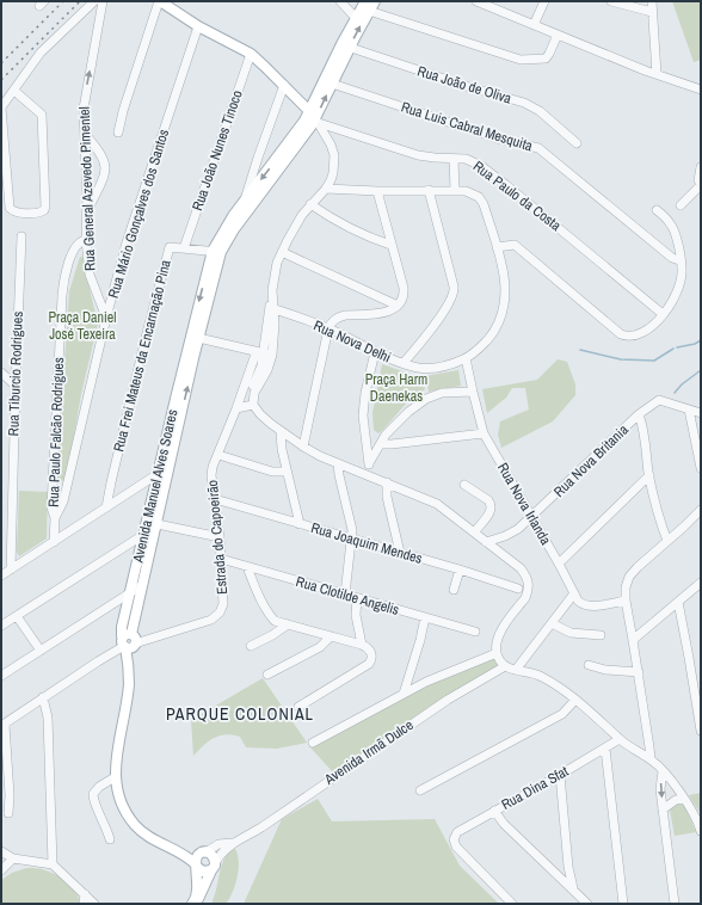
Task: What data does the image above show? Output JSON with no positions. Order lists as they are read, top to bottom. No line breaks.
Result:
{"streets":{"main road":["Avenida Manuel Alves Soares"],"street":["Rua João de Oliva","Rua Luis Cabral Mesquita","Rua João Nunes Tinoco","Rua General Azevedo Pimentel","Rua Paulo da Costa","Rua Mário Gonçalves dos Santos","Rua Nova Delhi","Rua Frei Mateus da Encarnação Pina","Rua Tiburcio Rodrigues","Rua Paulo Falcão Rodrigues","Rua Nova Britania","Rua Nova Irlanda","Estrada do Capoeirão","Rua Joaquim Mendes","Rua Clotilde Angelis","Avenida Irmã Dulce","Rua Dina Sfat"]},"crossings":[["Rua João Nunes Tinoco","Rua Frei Mateus da Encarnação Pina"],["Rua General Azevedo Pimentel","Rua Mário Gonçalves dos Santos"],["Rua General Azevedo Pimentel","Rua Paulo Falcão Rodrigues"],["Rua Paulo da Costa","Avenida Manuel Alves Soares"],["Rua Mário Gonçalves dos Santos","Rua Paulo Falcão Rodrigues"],["Rua Nova Delhi","Rua Nova Irlanda"],["Rua Frei Mateus da Encarnação Pina","Avenida Manuel Alves Soares"],["Rua Nova Britania","Rua Nova Irlanda"],["Avenida Manuel Alves Soares","Estrada do Capoeirão"],["Avenida Manuel Alves Soares","Avenida Irmã Dulce"],["Estrada do Capoeirão","Rua Joaquim Mendes"],["Estrada do Capoeirão","Rua Clotilde Angelis"]],"districts":["PARQUE COLONIAL"],"parks":["Praça Daniel José Texeira","Praça Harm Daenekas"]}
